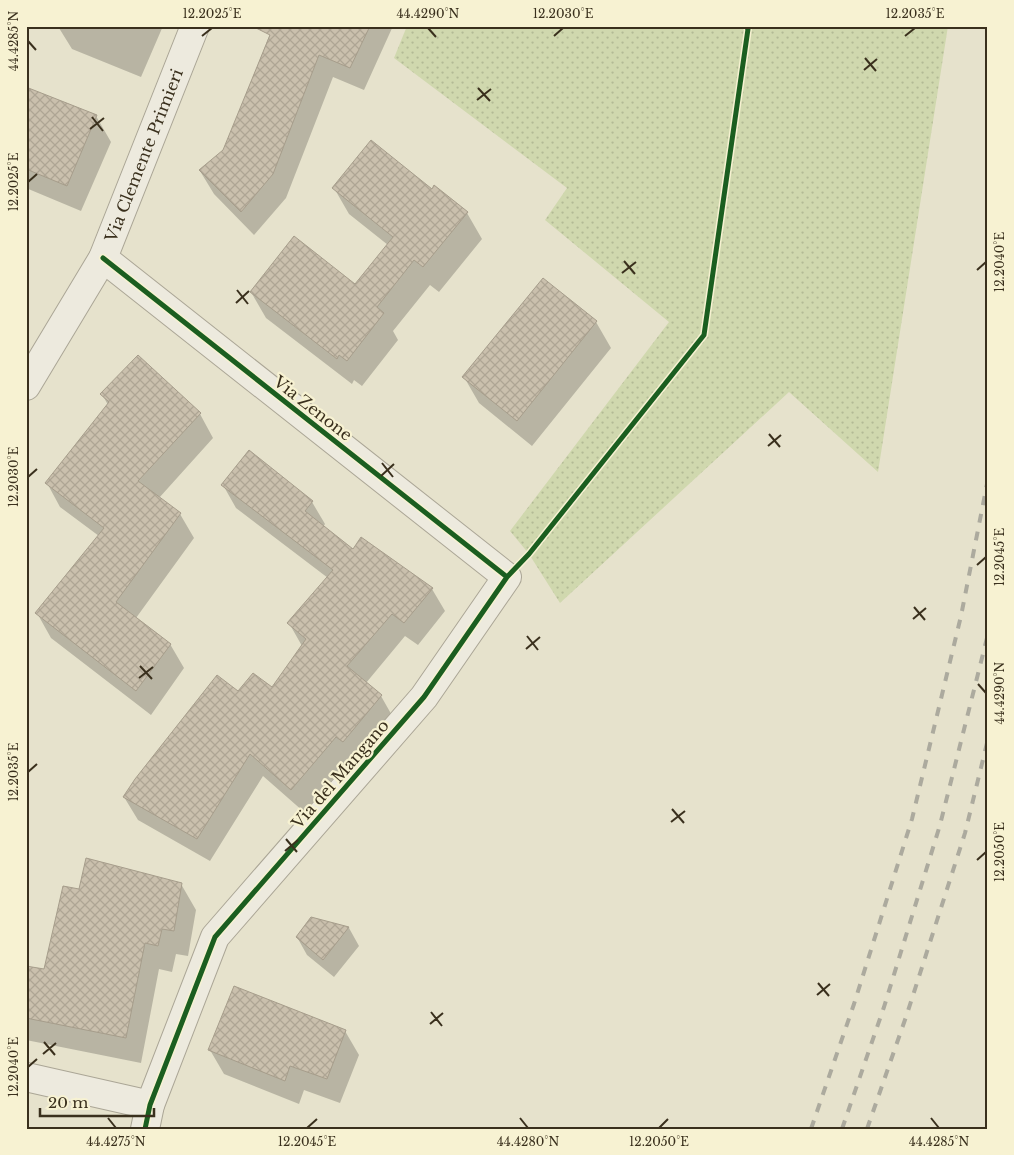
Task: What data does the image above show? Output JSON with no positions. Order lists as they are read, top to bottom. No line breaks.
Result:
{"streets":{"street":["Via Clemente Primieri","Via Zenone","Via del Mangano"]},"crossings":[["Via Clemente Primieri","Via Zenone"],["Via Zenone","Via del Mangano"]],"scale_bar":"20 m","coordinates":["12.2025°E","44.4290°N","12.2030°E","12.2035°E","44.4285°N","12.2040°E","12.2045°E","12.2050°E","44.4275°N","44.4280°N"]}
